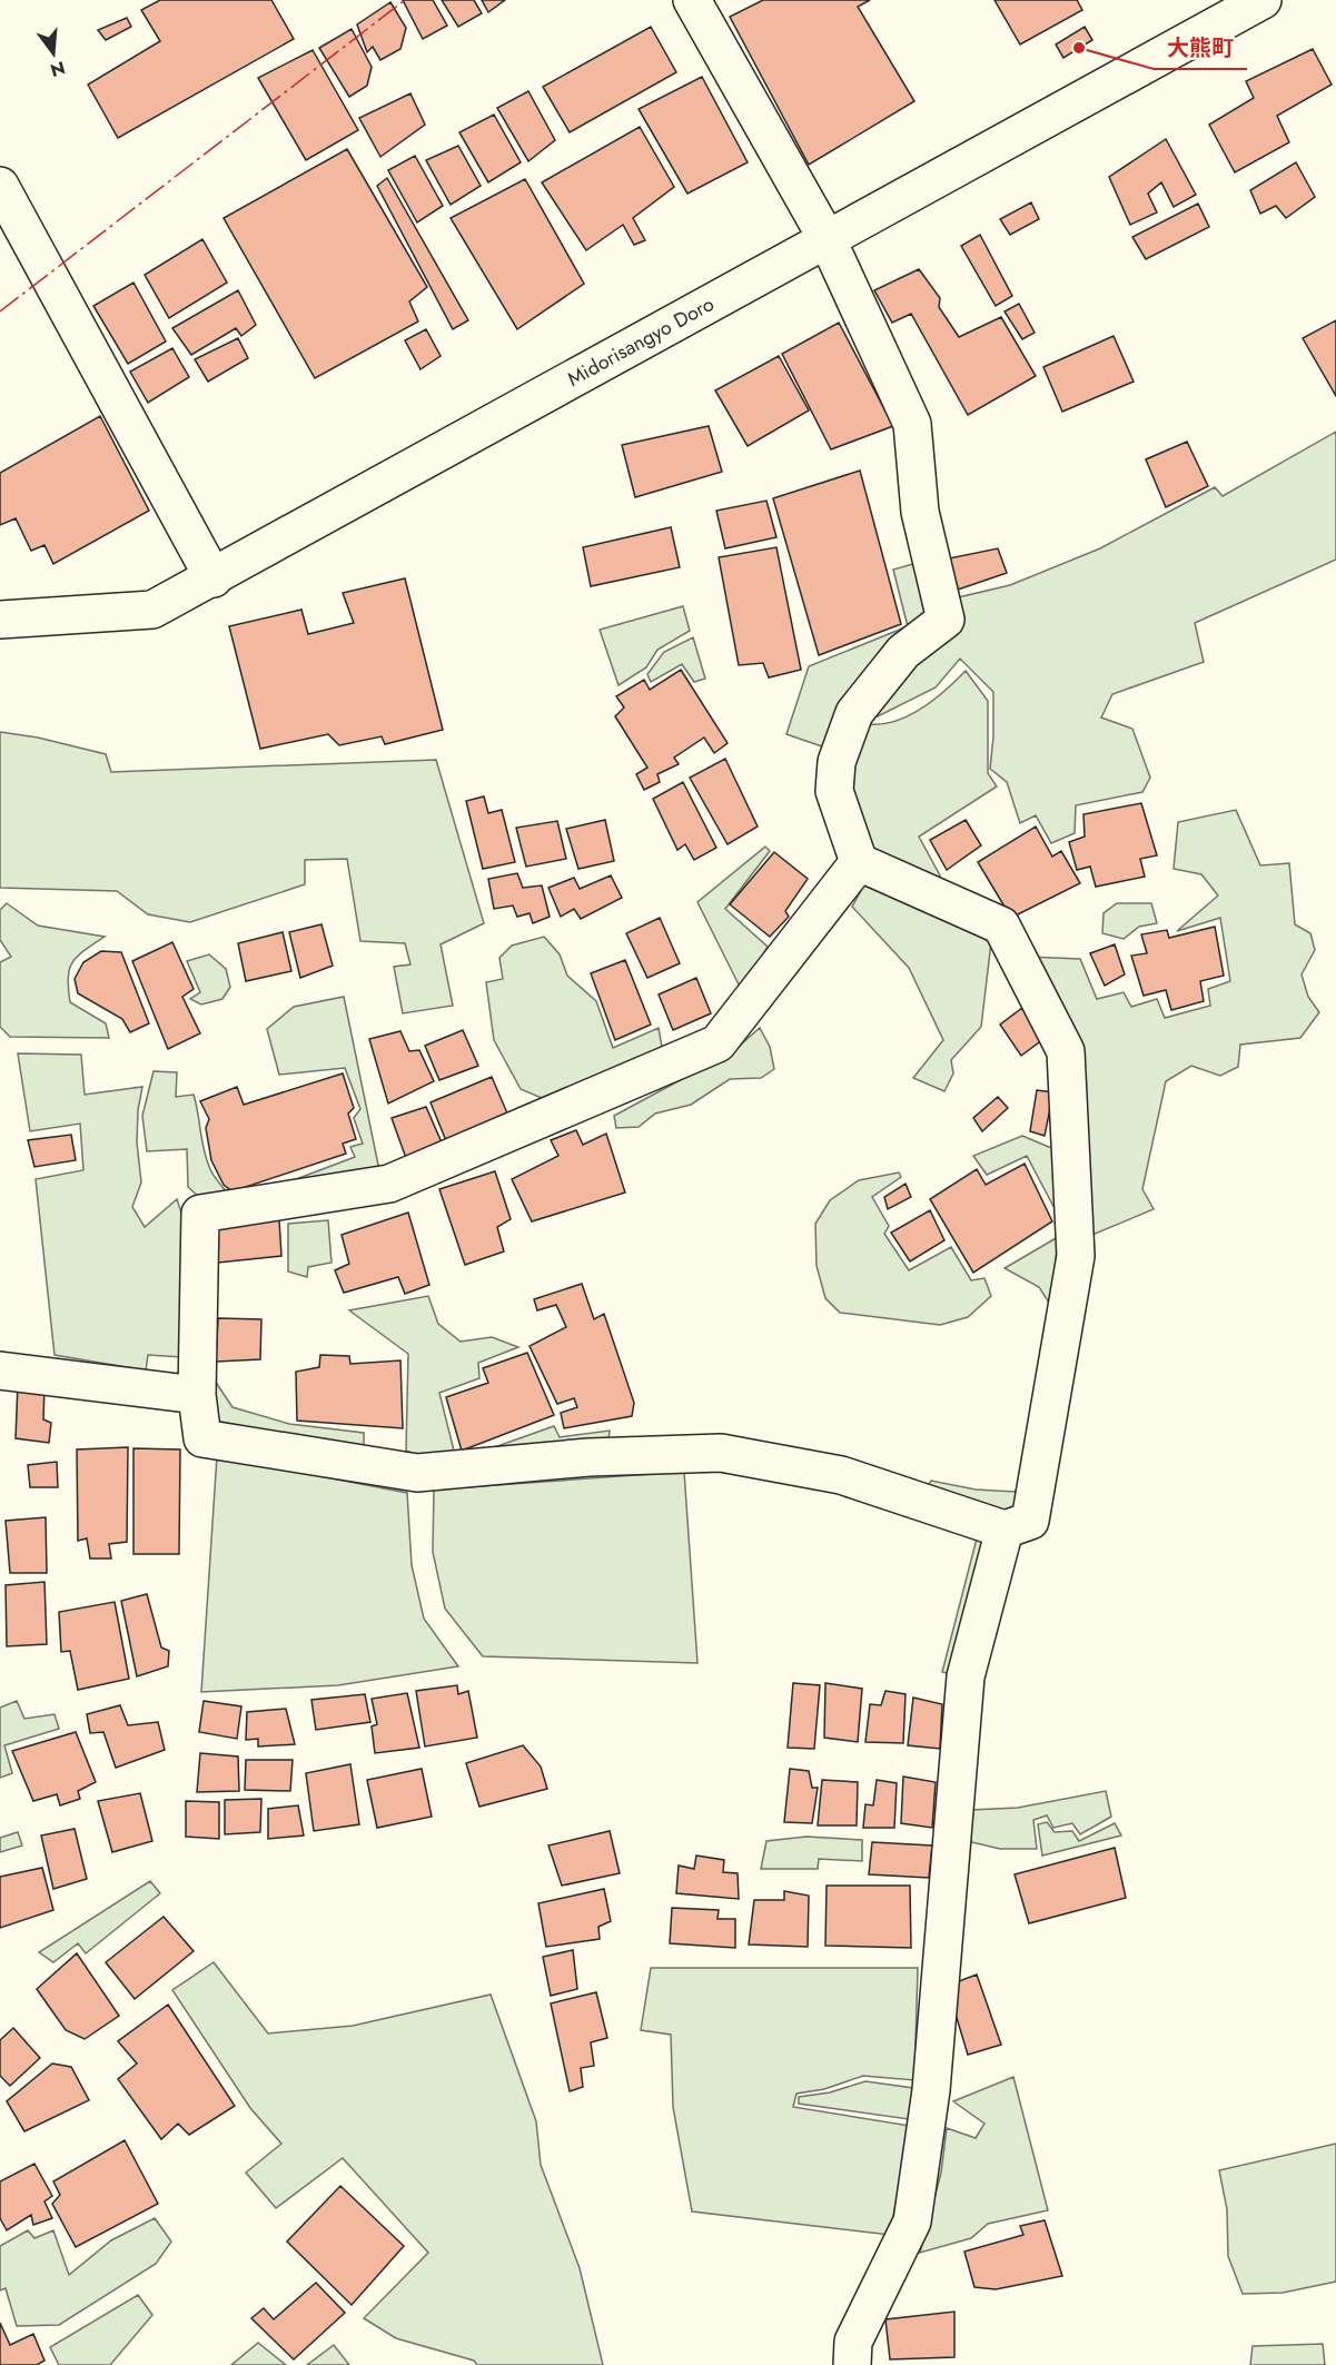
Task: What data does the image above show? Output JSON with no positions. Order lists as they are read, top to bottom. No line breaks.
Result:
{"streets":{"street":["Midorisangyo Doro"]},"places":["大熊町"],"north":"bottom"}
